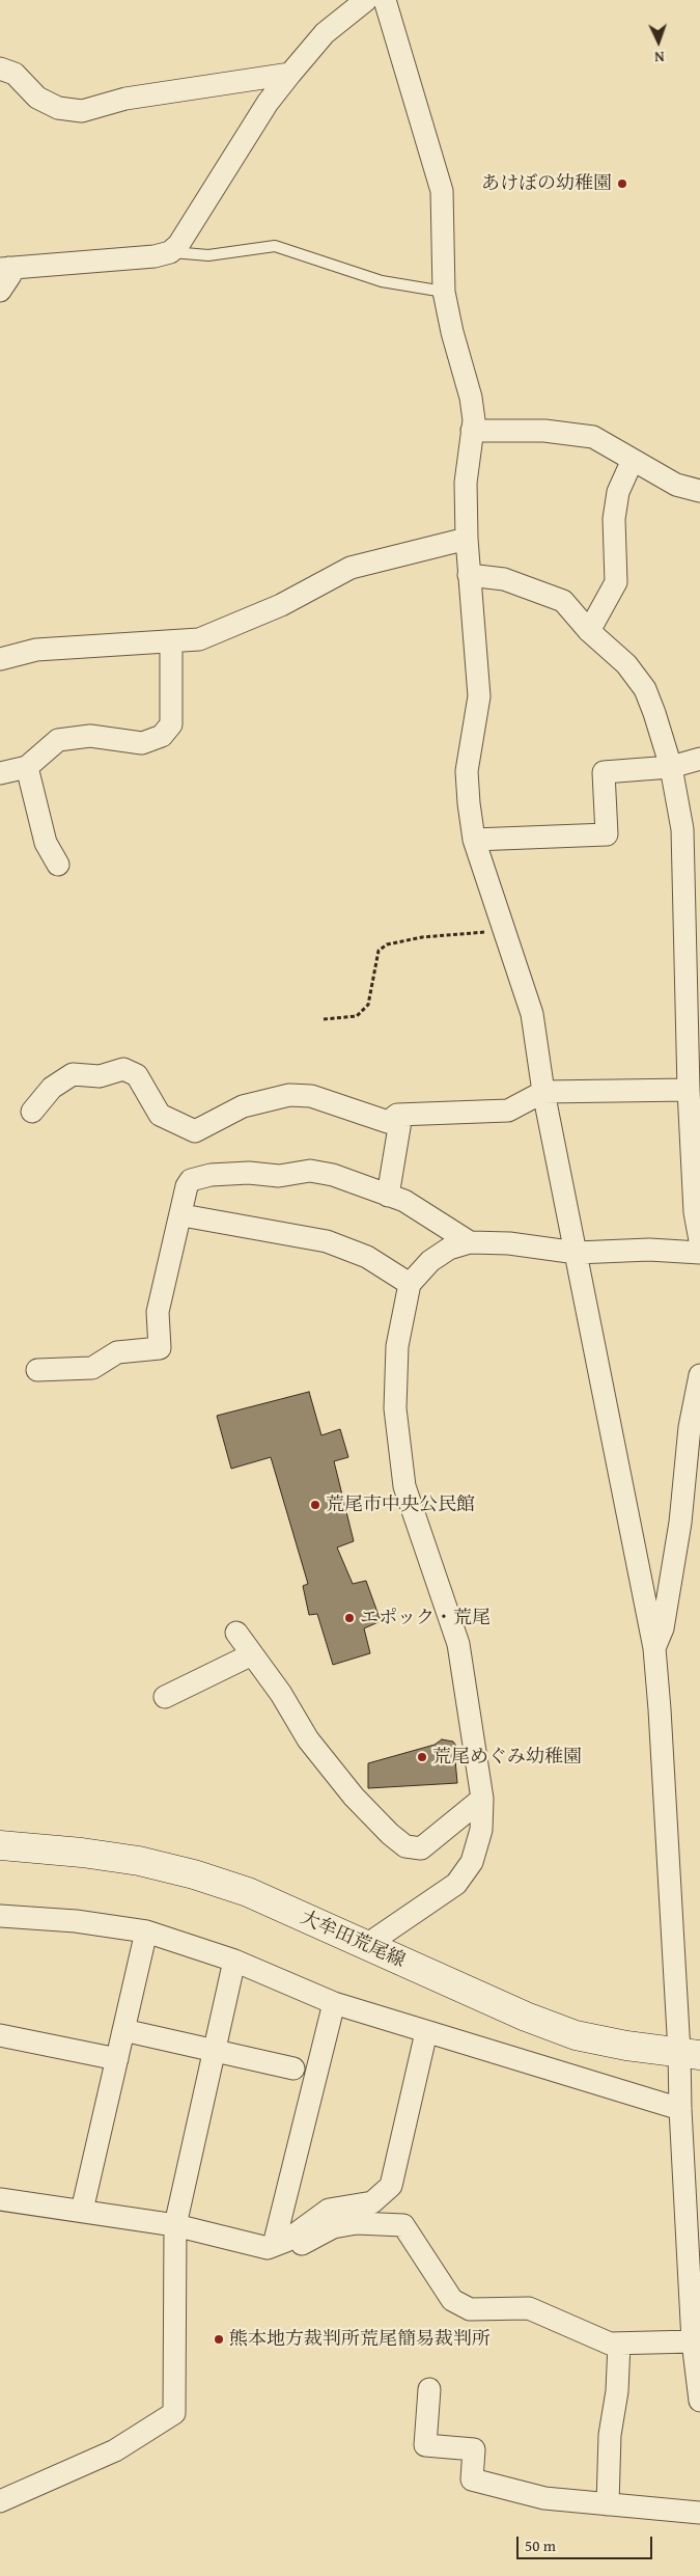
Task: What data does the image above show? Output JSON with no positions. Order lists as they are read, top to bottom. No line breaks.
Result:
{"streets":{"main road":["大牟田荒尾線"]},"places":["あけぼの幼稚園","荒尾市中央公民館","エポック・荒尾","荒尾めぐみ幼稚園","熊本地方裁判所荒尾簡易裁判所"],"scale_bar":"50 m","north":"bottom"}
